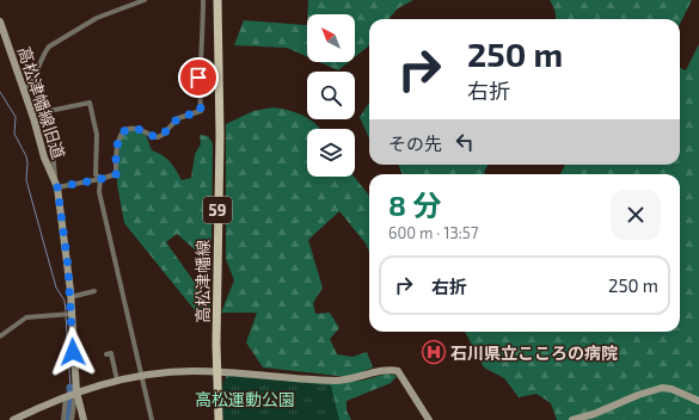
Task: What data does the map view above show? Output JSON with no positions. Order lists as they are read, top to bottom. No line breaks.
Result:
{"streets":{"main road":["59","高松津幡線"],"street":["高松津幡線旧道"]},"parks":["高松運動公園"],"places":{"hospital":["石川県立こころの病院"]},"north":"top left","page":{"turn":["250 m","右折"],"then":"その先","heading":["8 分","600 m · 13:57"],"list":[{"name":"右折","value":"250 m"}]}}
